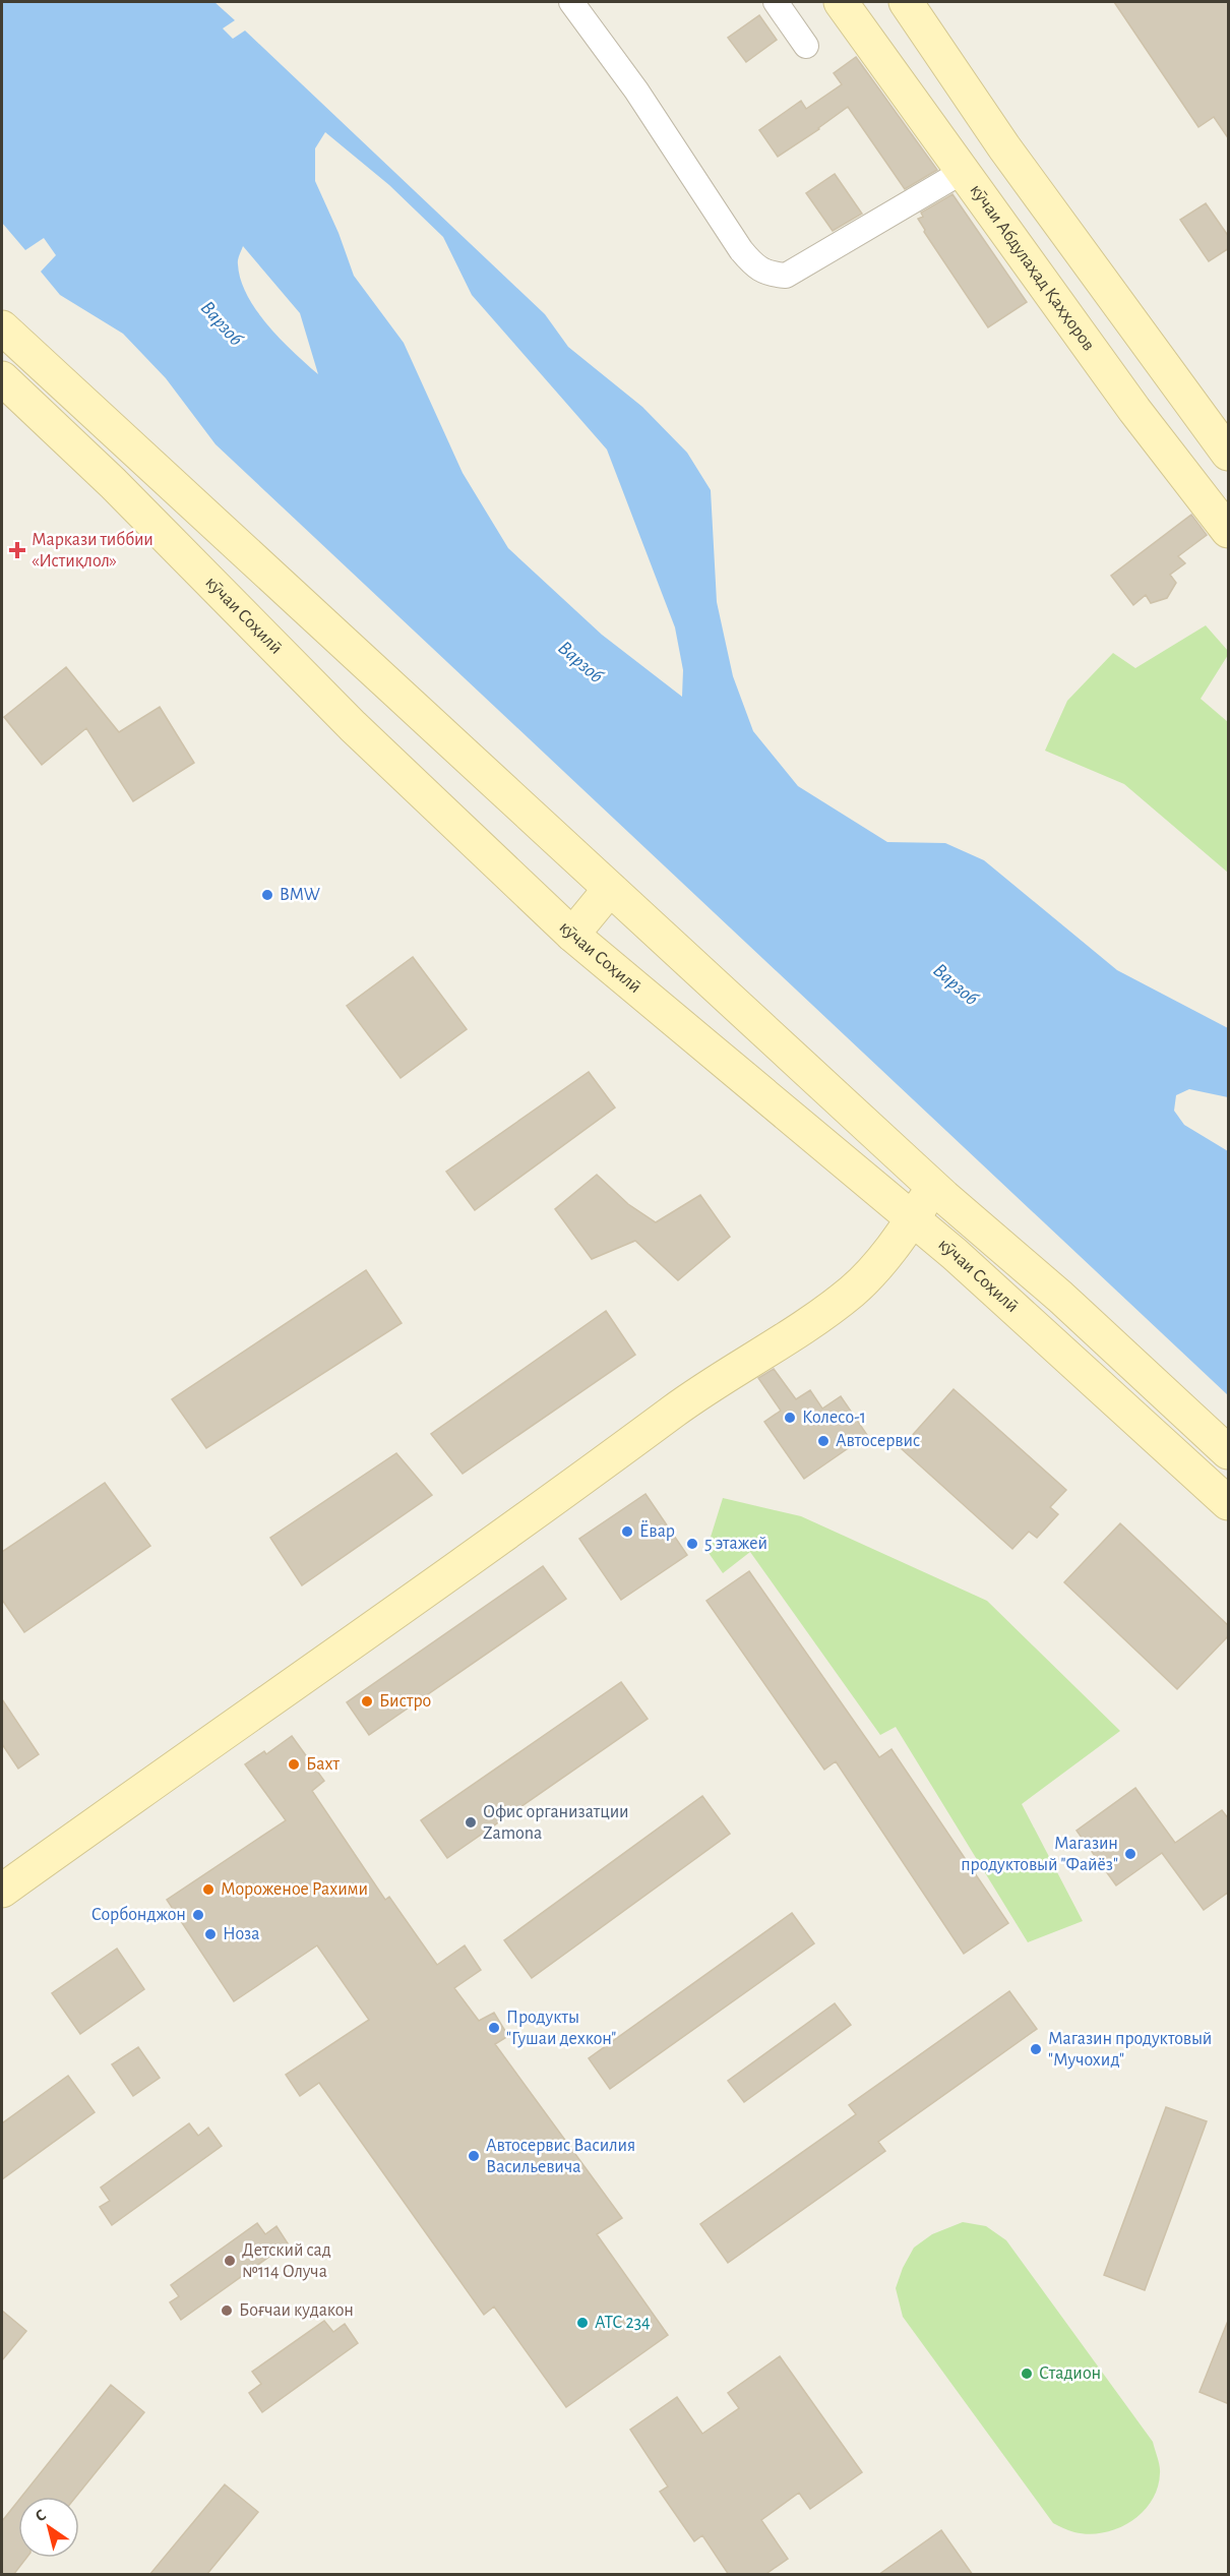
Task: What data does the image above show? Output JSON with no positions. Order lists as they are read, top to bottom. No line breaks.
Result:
{"streets":{"main road":["кӯчаи Абдулаҳад Қаҳҳоров","кӯчаи Соҳилӣ"]},"water":["Варзоб"],"places":{"health":["Маркази тиббии «Истиқлол»"],"other":["BMW","Колесо-1","Автосервис","Ёвар","5 этажей","Бистро","Бахт","Офис организатции Zamona","Магазин продуктовый \"Файёз\"","Мороженое Рахими","Сорбонджон","Ноза","Продукты \"Гушаи дехкон\"","Магазин продуктовый \"Мучохид\"","Автосервис Василия Васильевича","Детский сад №114 Олуча","Боғчаи кудакон","АТС 234","Стадион"]},"north":"top left"}
